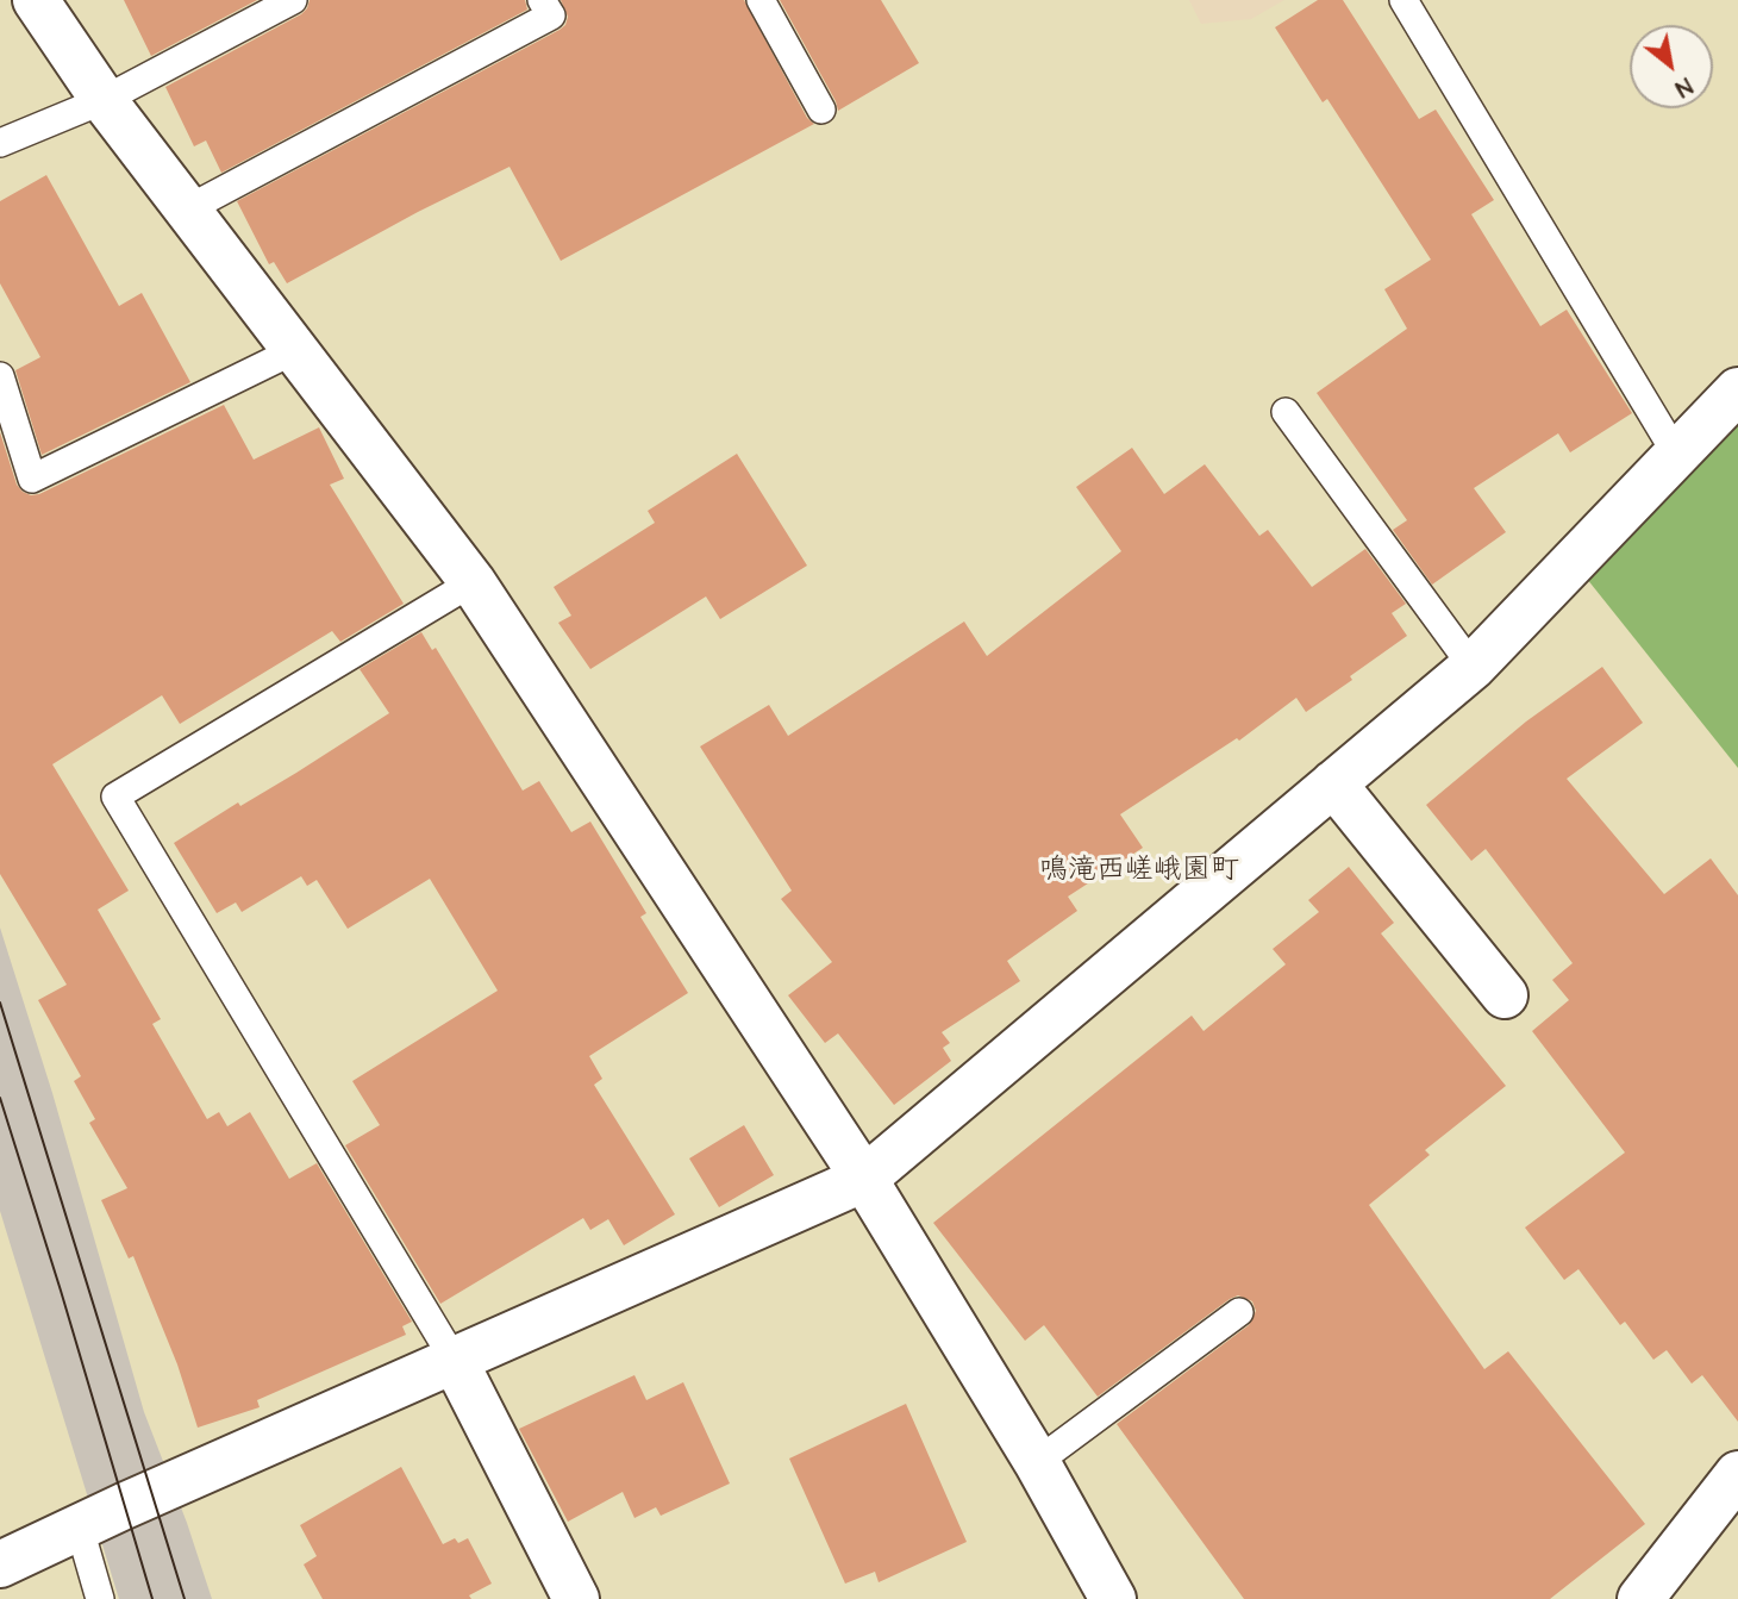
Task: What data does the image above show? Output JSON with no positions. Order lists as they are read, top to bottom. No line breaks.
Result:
{"districts":["鳴滝西嵯峨園町"],"north":"bottom right"}
